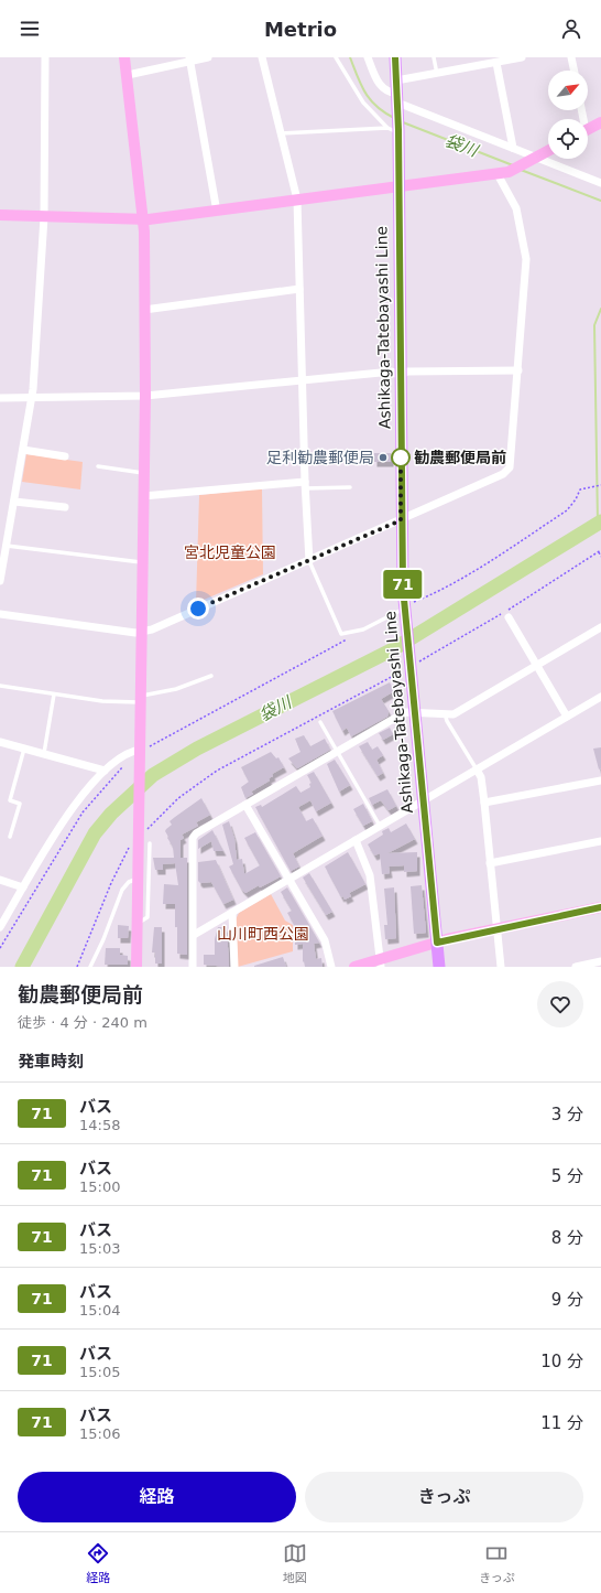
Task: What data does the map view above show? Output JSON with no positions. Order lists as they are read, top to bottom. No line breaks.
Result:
{"streets":{"main road":["Ashikaga-Tatebayashi Line"]},"water":["袋川"],"parks":["宮北児童公園","山川町西公園"],"places":["足利勧農郵便局","勧農郵便局前"],"lines":["bus line 71"],"north":"top right","page":{"header":"Metrio","on_map":"71","heading":[["勧農郵便局前","徒歩 · 4 分 · 240 m"],"発車時刻"],"list":[{"mark":"71","name":"バス","note":"14:58","value":"3 分"},{"mark":"71","name":"バス","note":"15:00","value":"5 分"},{"mark":"71","name":"バス","note":"15:03","value":"8 分"},{"mark":"71","name":"バス","note":"15:04","value":"9 分"},{"mark":"71","name":"バス","note":"15:05","value":"10 分"},{"mark":"71","name":"バス","note":"15:06","value":"11 分"}],"buttons":["経路","きっぷ"],"tabs":["経路","地図","きっぷ"]}}
